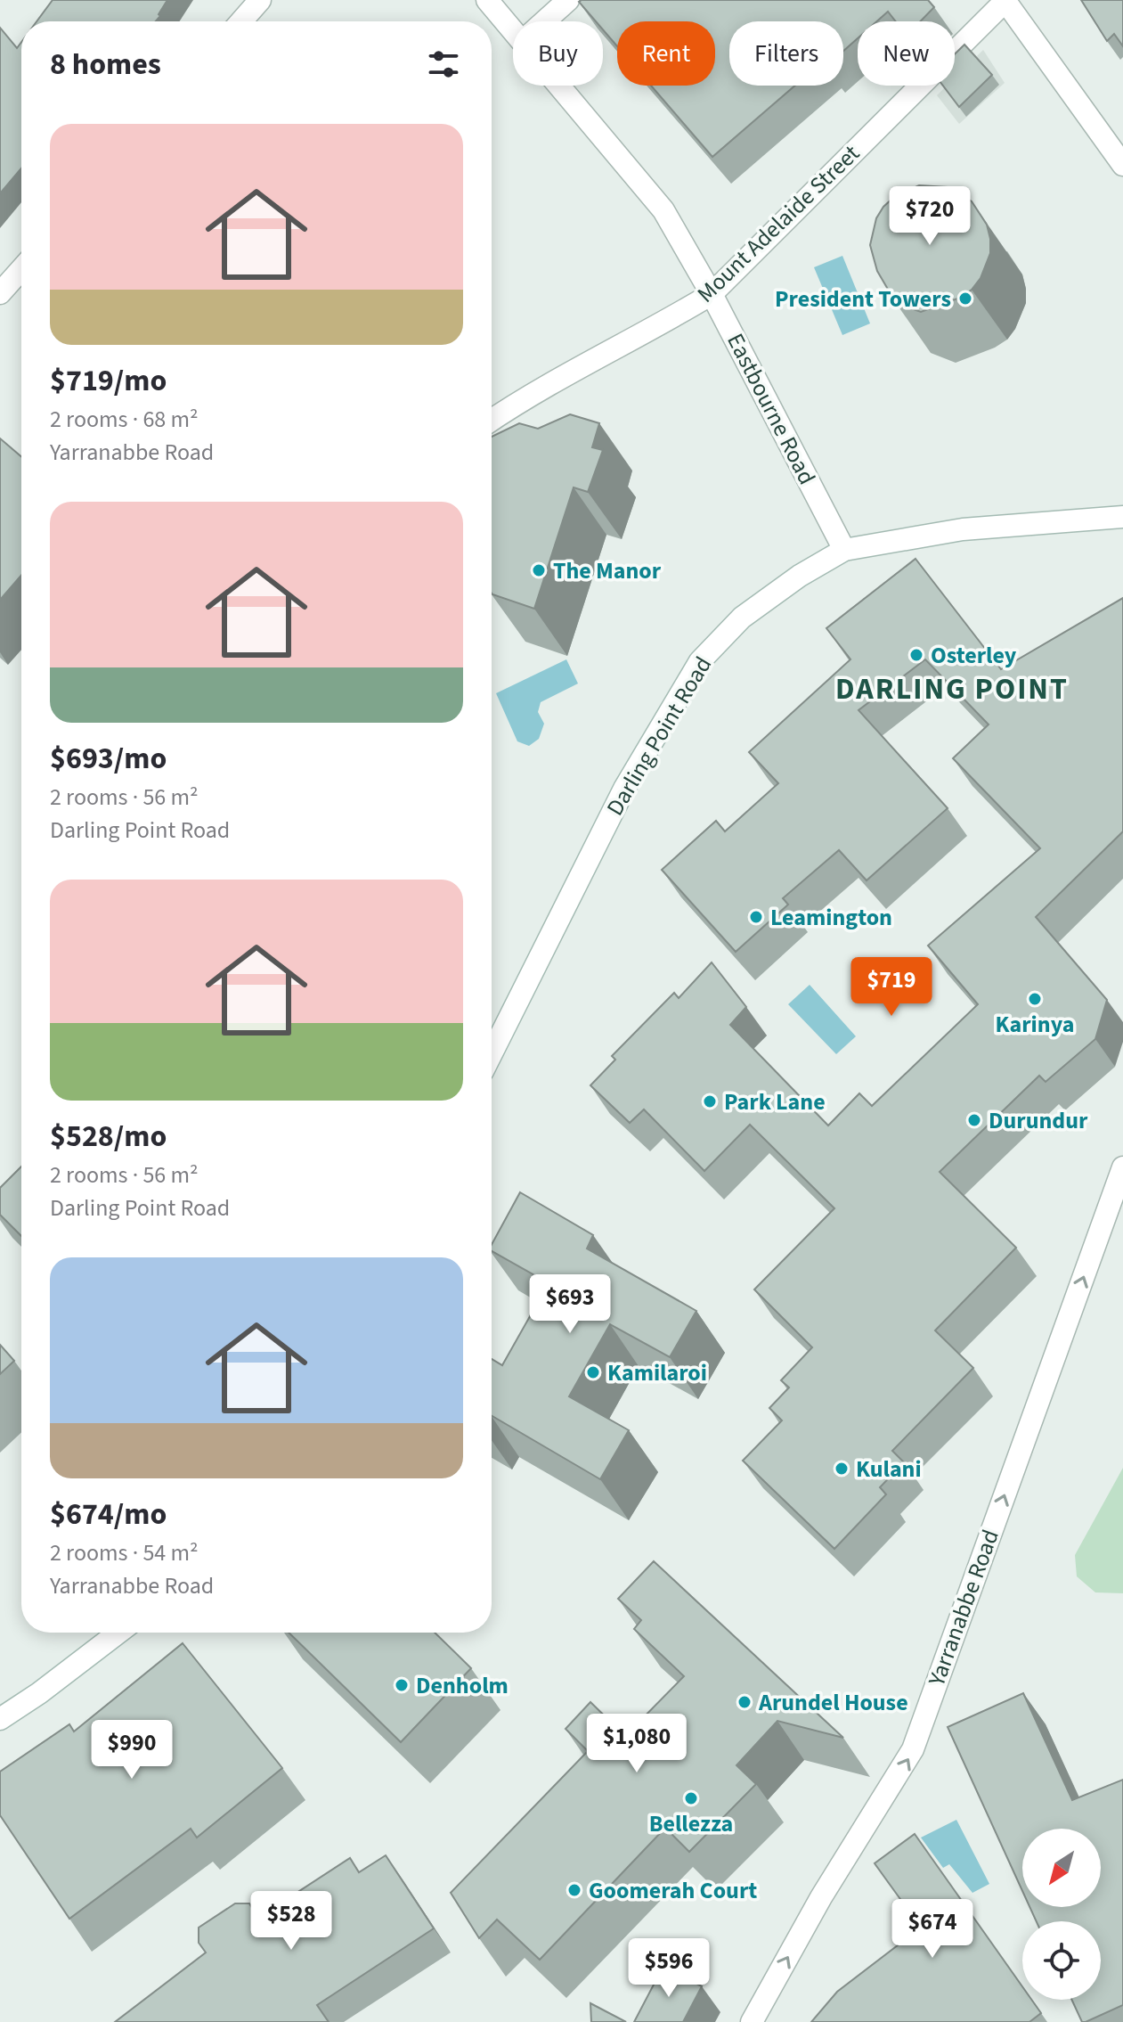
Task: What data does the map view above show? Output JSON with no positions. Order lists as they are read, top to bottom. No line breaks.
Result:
{"streets":{"street":["Mount Adelaide Street","Eastbourne Road","Darling Point Road","Yarranabbe Road"]},"crossings":[["Mount Adelaide Street","Eastbourne Road"],["Eastbourne Road","Darling Point Road"]],"one_way":["Yarranabbe Road"],"districts":["DARLING POINT"],"places":["President Towers","The Manor","Osterley","Leamington","Karinya","Park Lane","Durundur","Kamilaroi","Kulani","Denholm","Arundel House","Bellezza","Goomerah Court"],"north":"bottom left","page":{"chip":["Buy","Rent","Filters","New"],"heading":"8 homes","list":[{"name":"$719/mo","note":"2 rooms · 68 m² · Yarranabbe Road"},{"name":"$693/mo","note":"2 rooms · 56 m² · Darling Point Road"},{"name":"$528/mo","note":"2 rooms · 56 m² · Darling Point Road"},{"name":"$674/mo","note":"2 rooms · 54 m² · Yarranabbe Road"}],"price":["$720","$719","$693","$1,080","$990","$528","$674","$596"]}}
